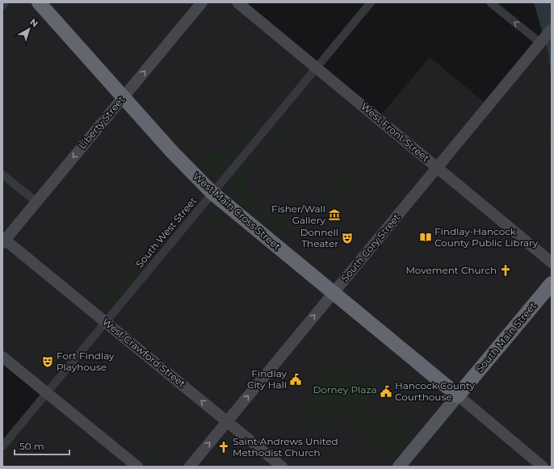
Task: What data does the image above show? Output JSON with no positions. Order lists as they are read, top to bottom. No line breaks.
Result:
{"streets":{"highway":["West Main Cross Street","South Main Street"],"street":["Liberty Street","West Front Street","South West Street","South Cory Street","West Crawford Street"]},"crossings":[["Liberty Street","West Main Cross Street"],["Liberty Street","West Crawford Street"],["West Front Street","South West Street"],["West Front Street","South Cory Street"],["West Main Cross Street","South West Street"],["West Main Cross Street","South Cory Street"],["West Main Cross Street","South Main Street"],["South West Street","West Crawford Street"],["South Cory Street","West Crawford Street"]],"one_way":["South Cory Street"],"parks":["Dorney Plaza"],"places":{"museum":["Fisher/Wall Gallery"],"library":["Findlay-Hancock County Public Library"],"theatre":["Donnell Theater","Fort Findlay Playhouse"],"church":["Movement Church","Saint Andrews United Methodist Church"],"public building":["Findlay City Hall","Hancock County Courthouse"]},"scale_bar":"50 m","north":"top right"}
